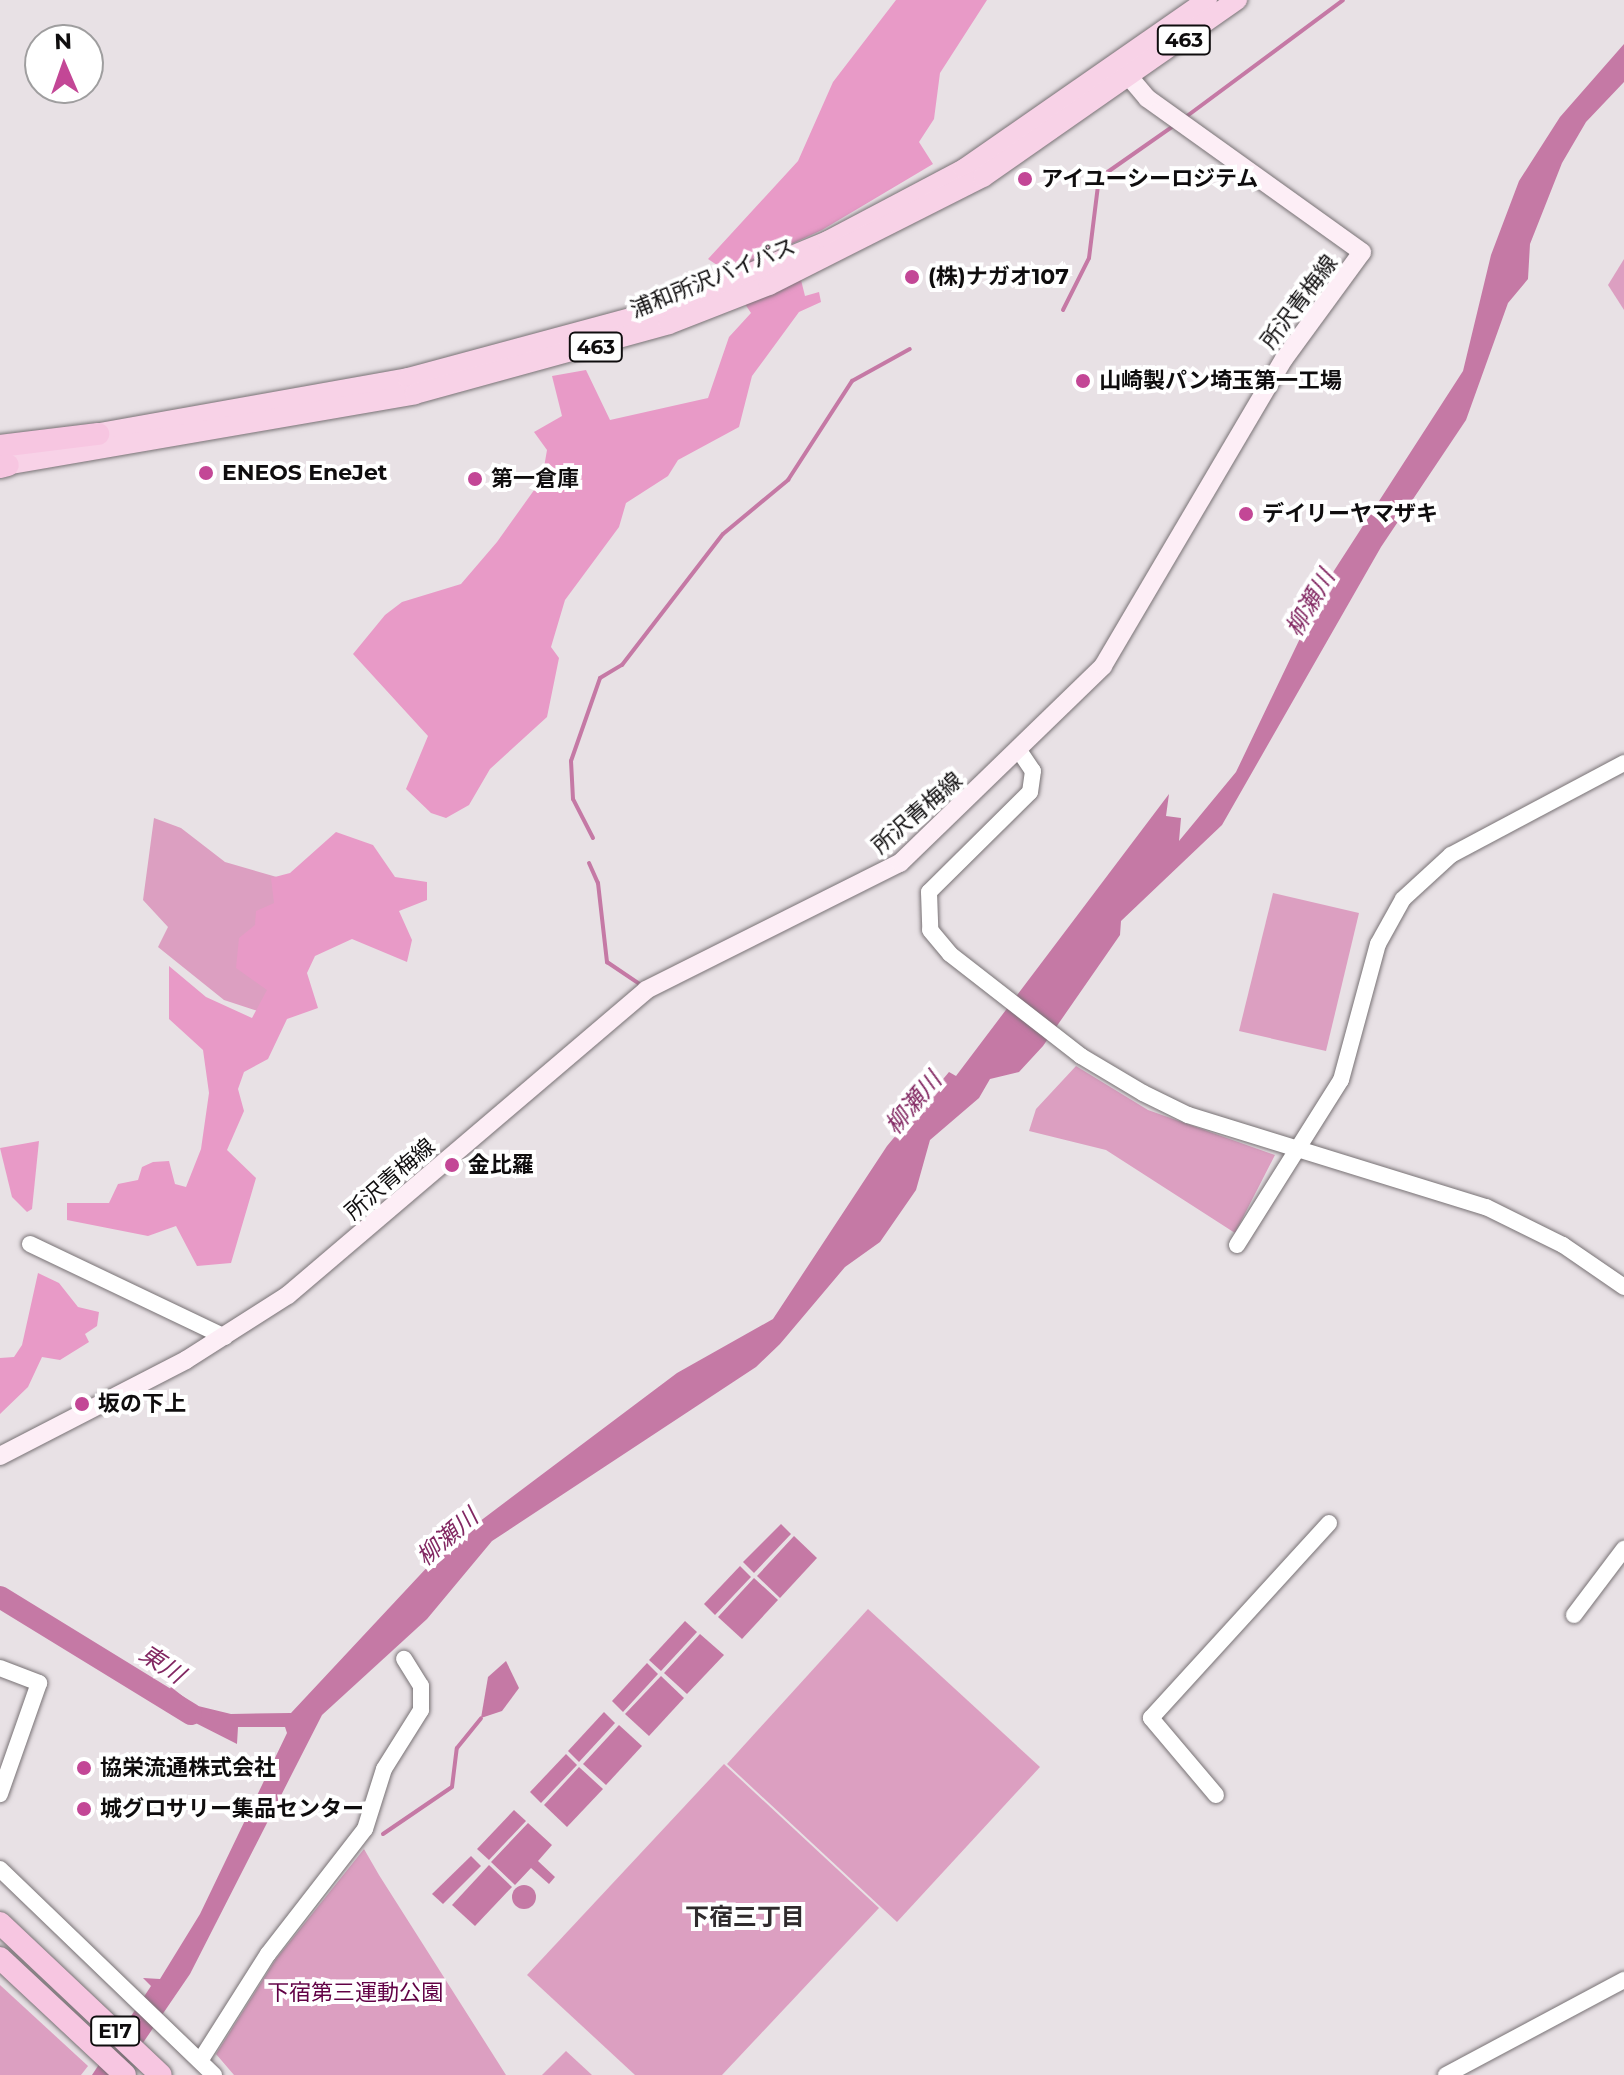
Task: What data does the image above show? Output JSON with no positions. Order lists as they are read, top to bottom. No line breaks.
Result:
{"streets":{"highway":["463","浦和所沢バイパス","E17"],"main road":["所沢青梅線"]},"crossings":[["浦和所沢バイパス","所沢青梅線"]],"districts":["下宿三丁目"],"water":["柳瀬川","東川"],"parks":["下宿第三運動公園"],"places":["アイユーシーロジテム","(株)ナガオ107","山崎製パン埼玉第一工場","ENEOS EneJet","第一倉庫","デイリーヤマザキ","金比羅","坂の下上","協栄流通株式会社","城グロサリー集品センター"],"north":"top"}
